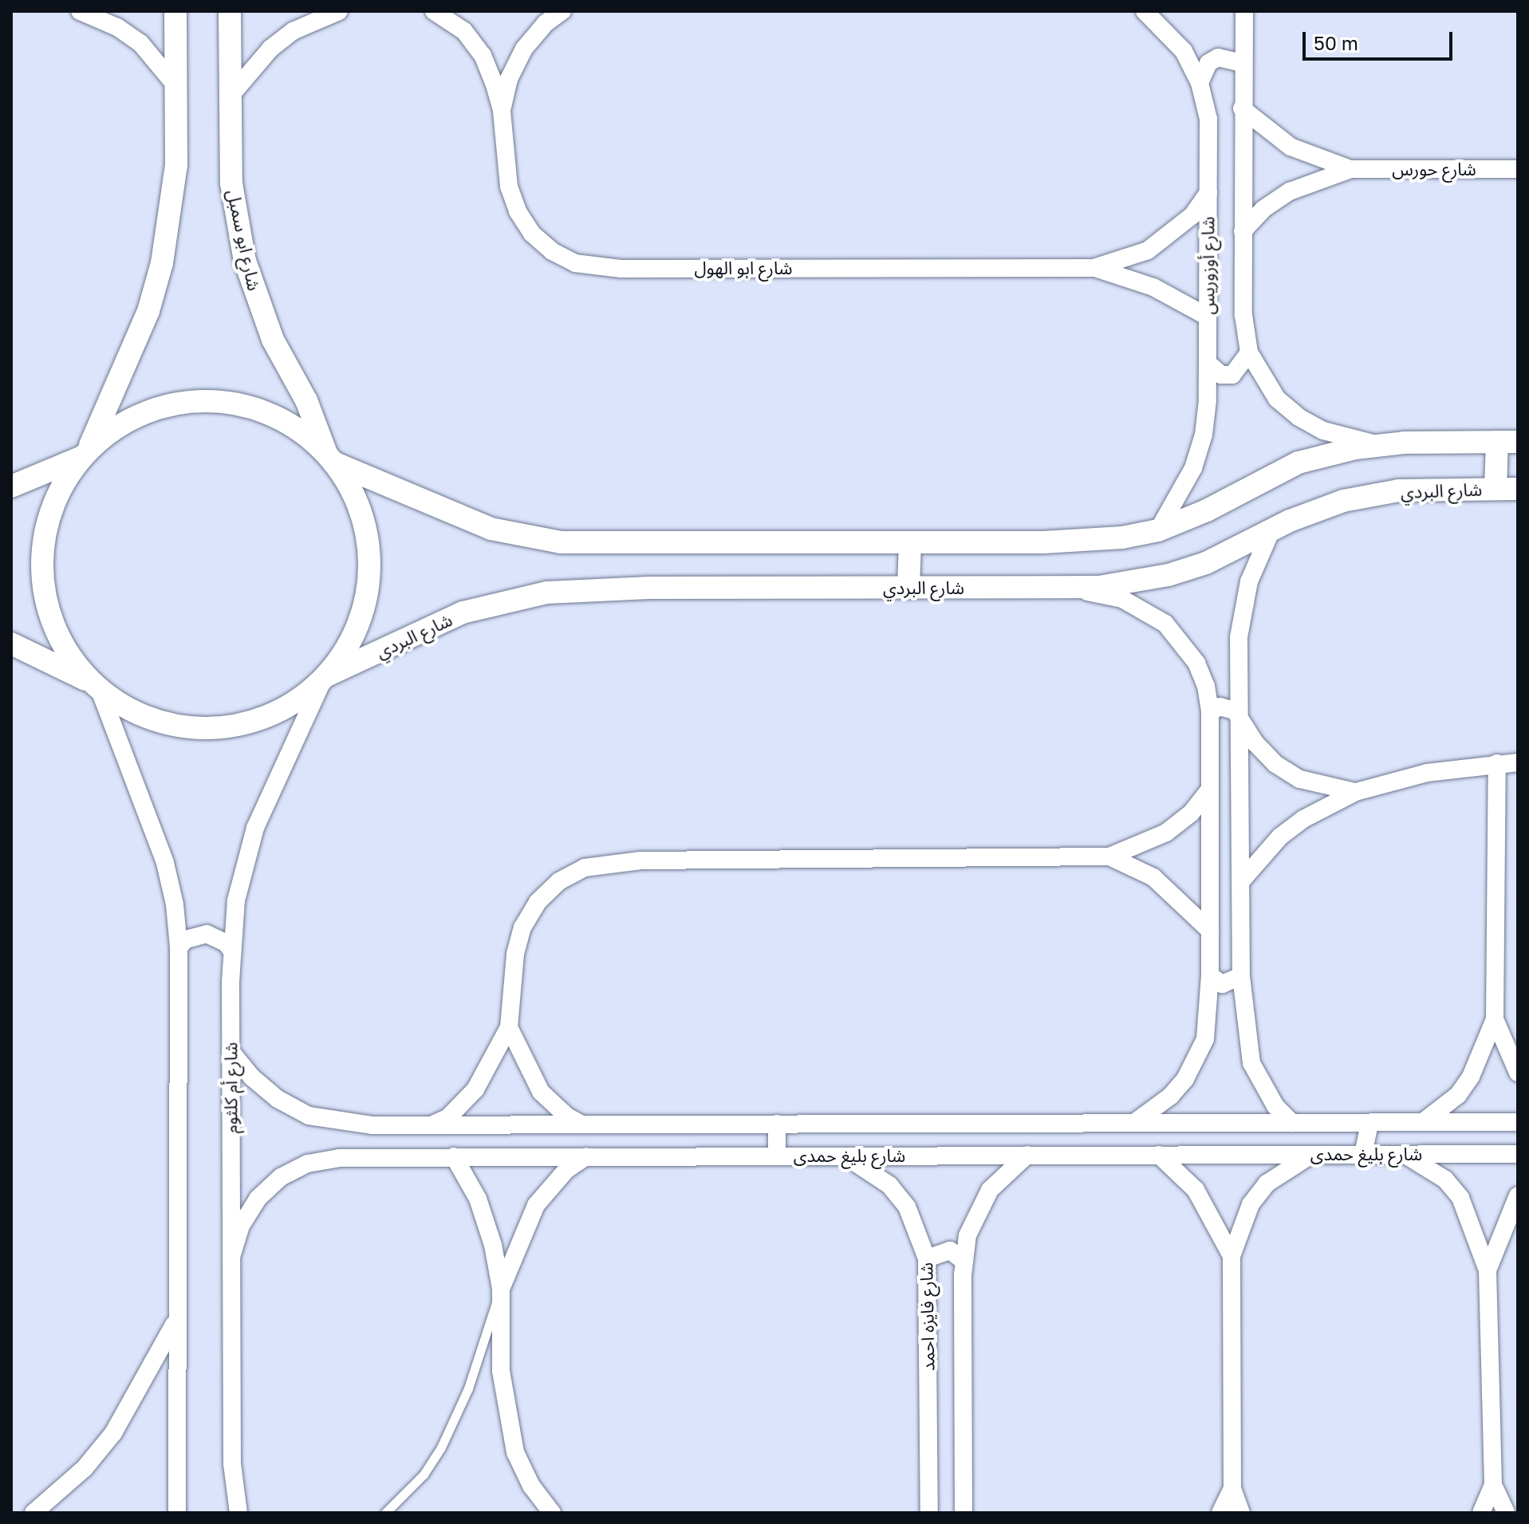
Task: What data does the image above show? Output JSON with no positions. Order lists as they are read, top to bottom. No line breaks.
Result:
{"streets":{"street":["شارع حورس","شارع ابو سمبل","شارع أوزوريس","شارع ابو الهول","شارع البردي","شارع أم كلثوم","شارع بليغ حمدى","شارع فايزه احمد"]},"crossings":[["شارع حورس","شارع أوزوريس"],["شارع أوزوريس","شارع ابو الهول"],["شارع البردي","شارع أم كلثوم"],["شارع أم كلثوم","شارع بليغ حمدى"],["شارع بليغ حمدى","شارع فايزه احمد"]],"scale_bar":"50 m"}
